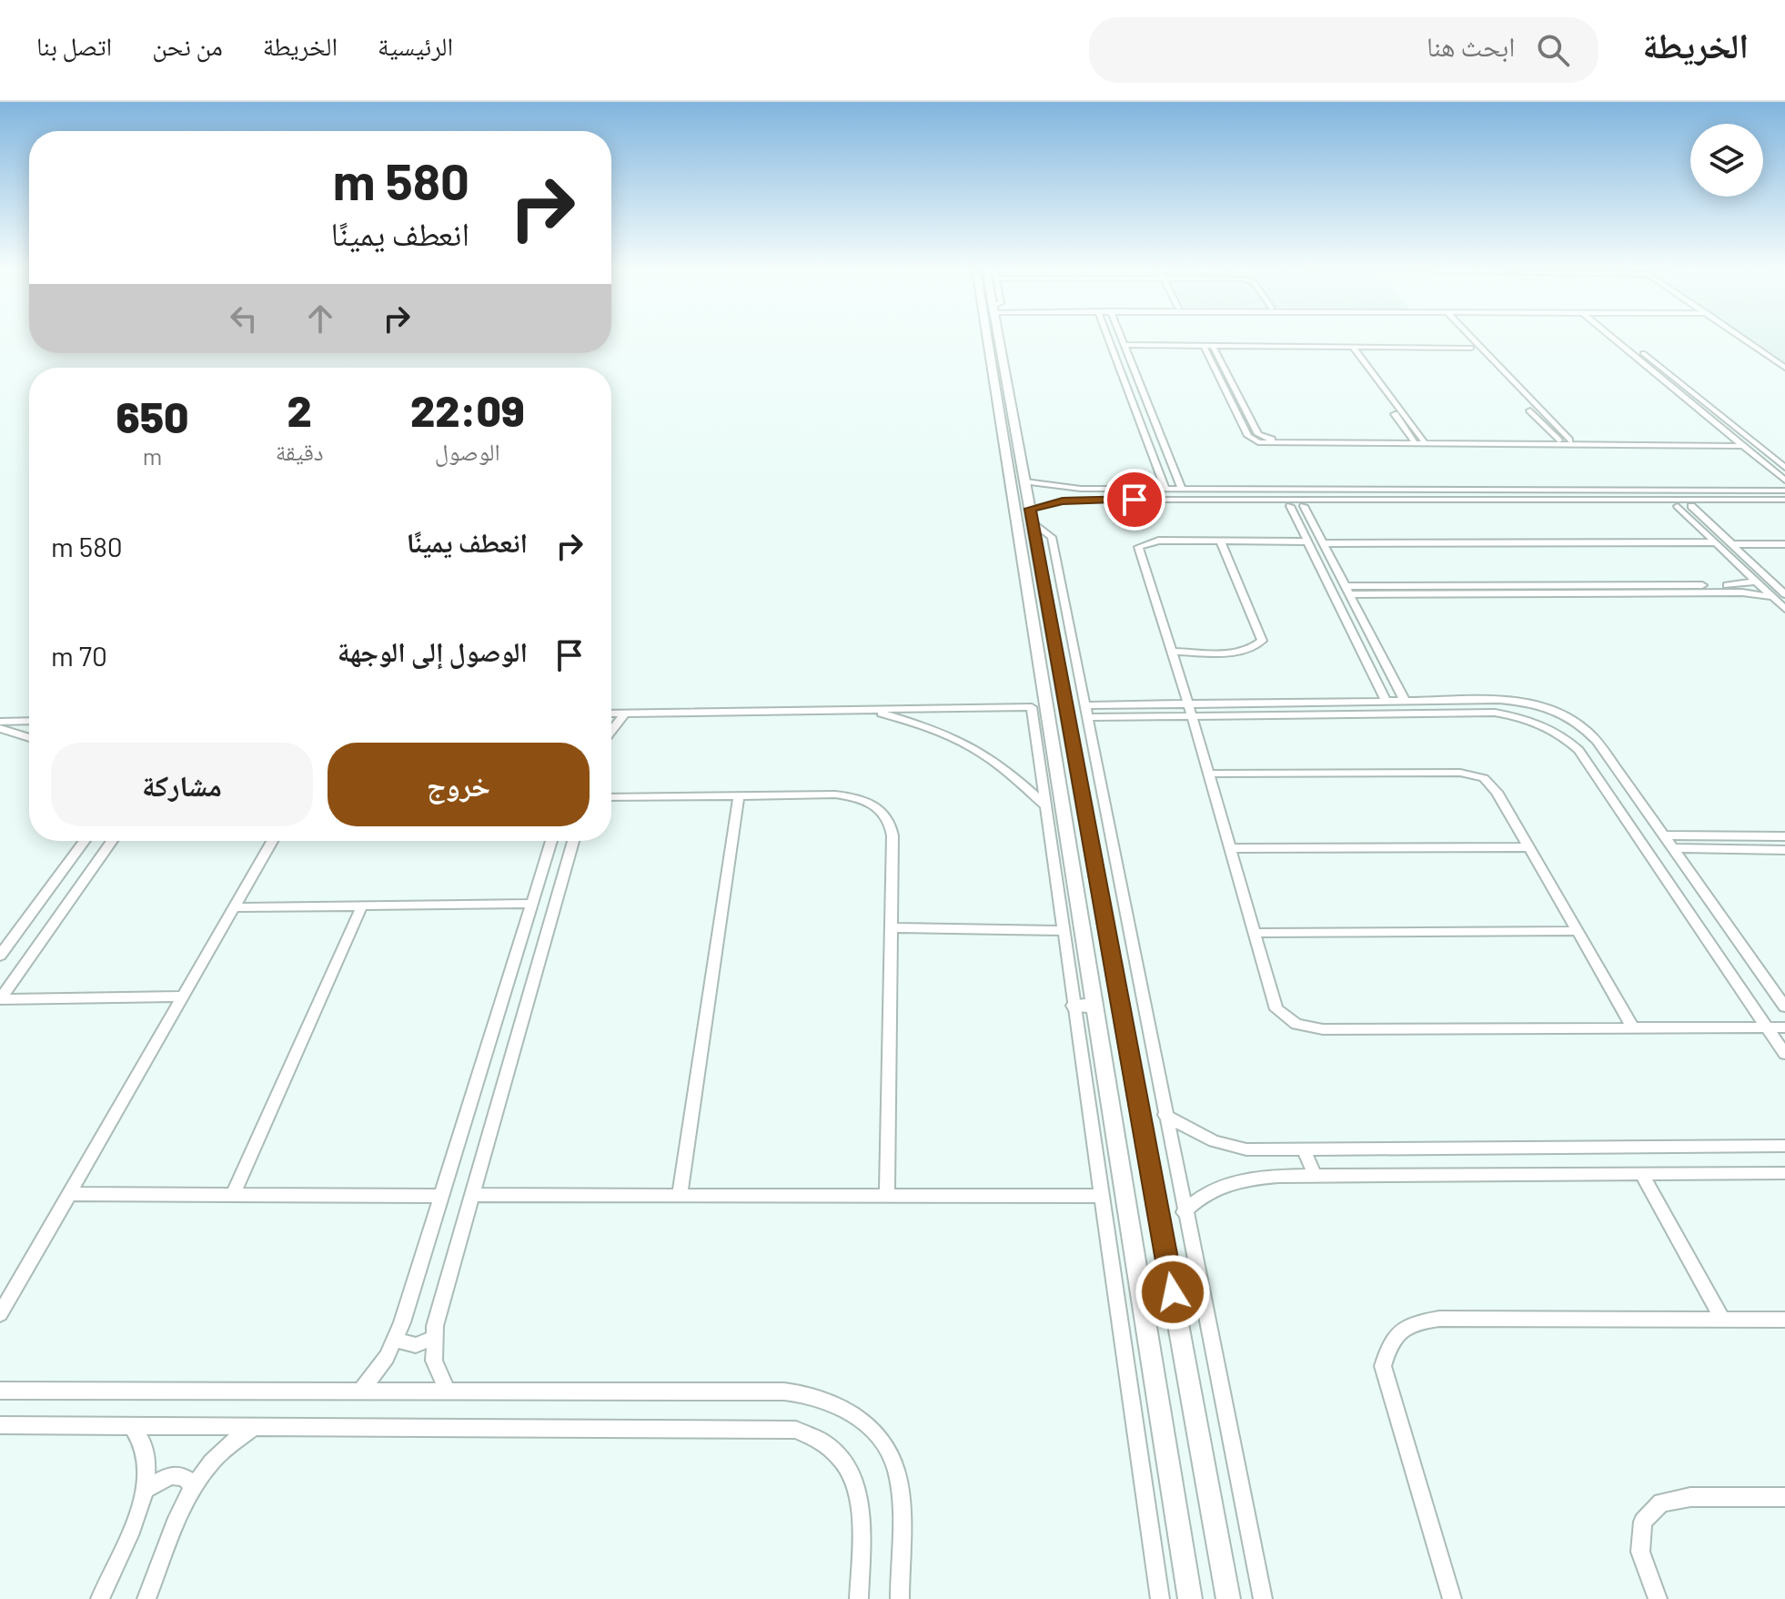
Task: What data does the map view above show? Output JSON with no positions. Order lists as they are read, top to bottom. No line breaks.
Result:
{"page":{"header":"الخريطة","search":"ابحث هنا","nav":["الرئيسية","الخريطة","من نحن","اتصل بنا"],"turn":["580 m","انعطف يمينًا"],"eta":["22:09","الوصول","2","دقيقة","650","m"],"list":[{"name":"انعطف يمينًا","value":"580 m"},{"name":"الوصول إلى الوجهة","value":"70 m"}],"buttons":["خروج","مشاركة"]}}
